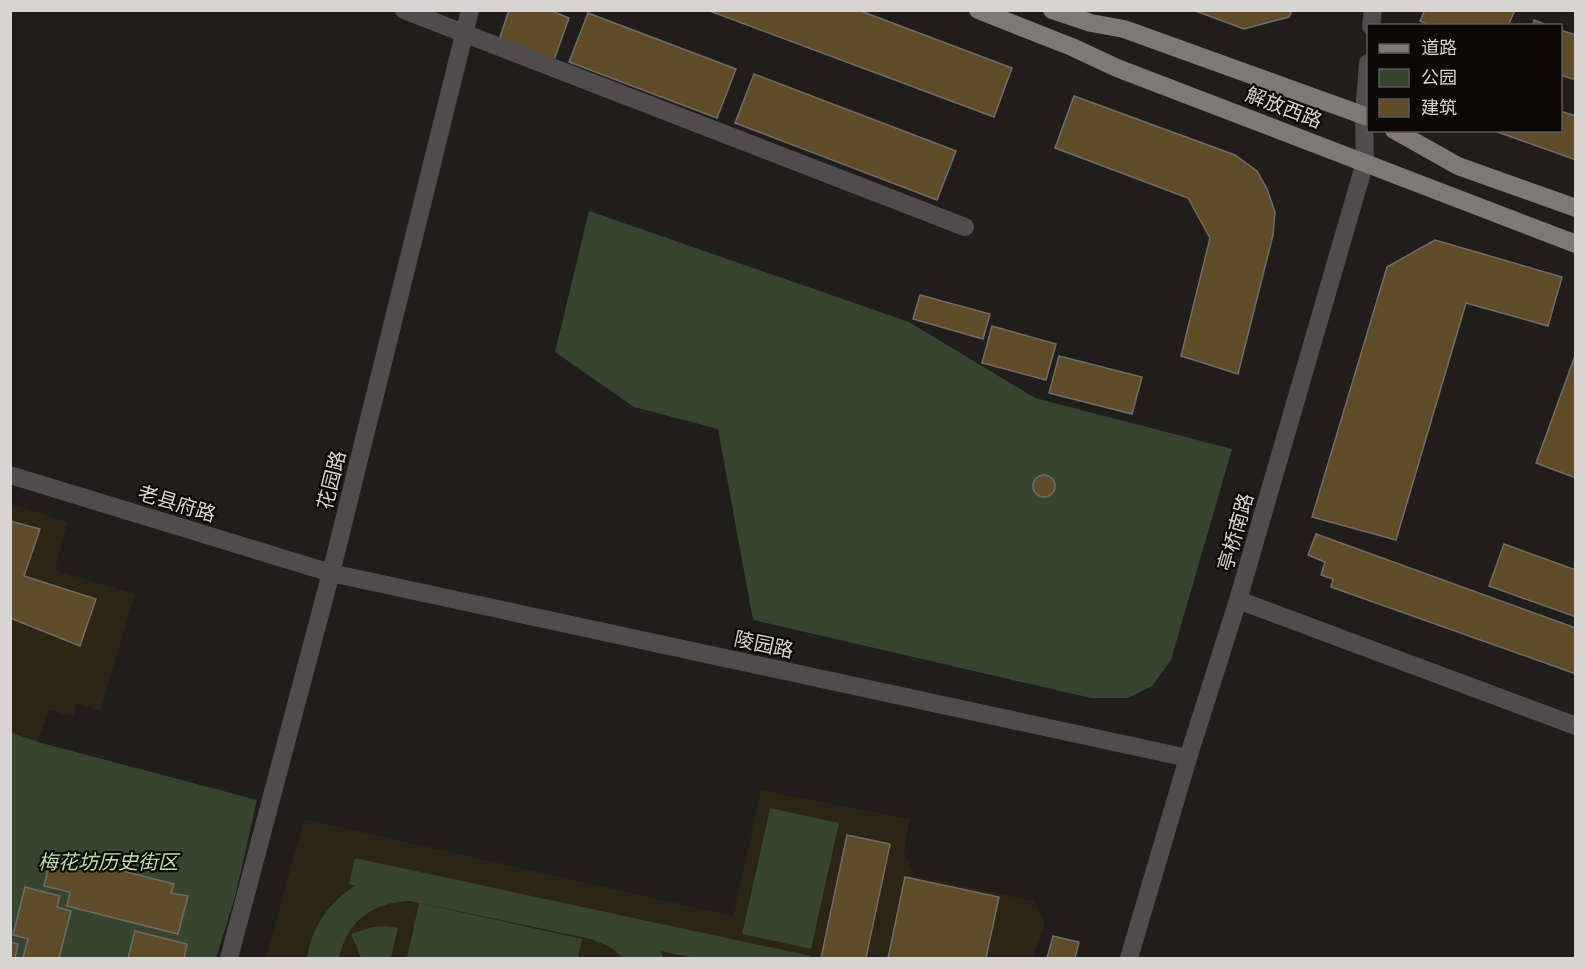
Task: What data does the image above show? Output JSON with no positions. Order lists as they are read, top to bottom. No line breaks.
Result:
{"streets":{"main road":["解放西路"],"street":["花园路","老县府路","亭桥南路","陵园路"]},"crossings":[["解放西路","亭桥南路"],["花园路","老县府路"],["花园路","陵园路"],["老县府路","陵园路"],["亭桥南路","陵园路"]],"parks":["梅花坊历史街区"],"legend":["道路","公园","建筑"]}
